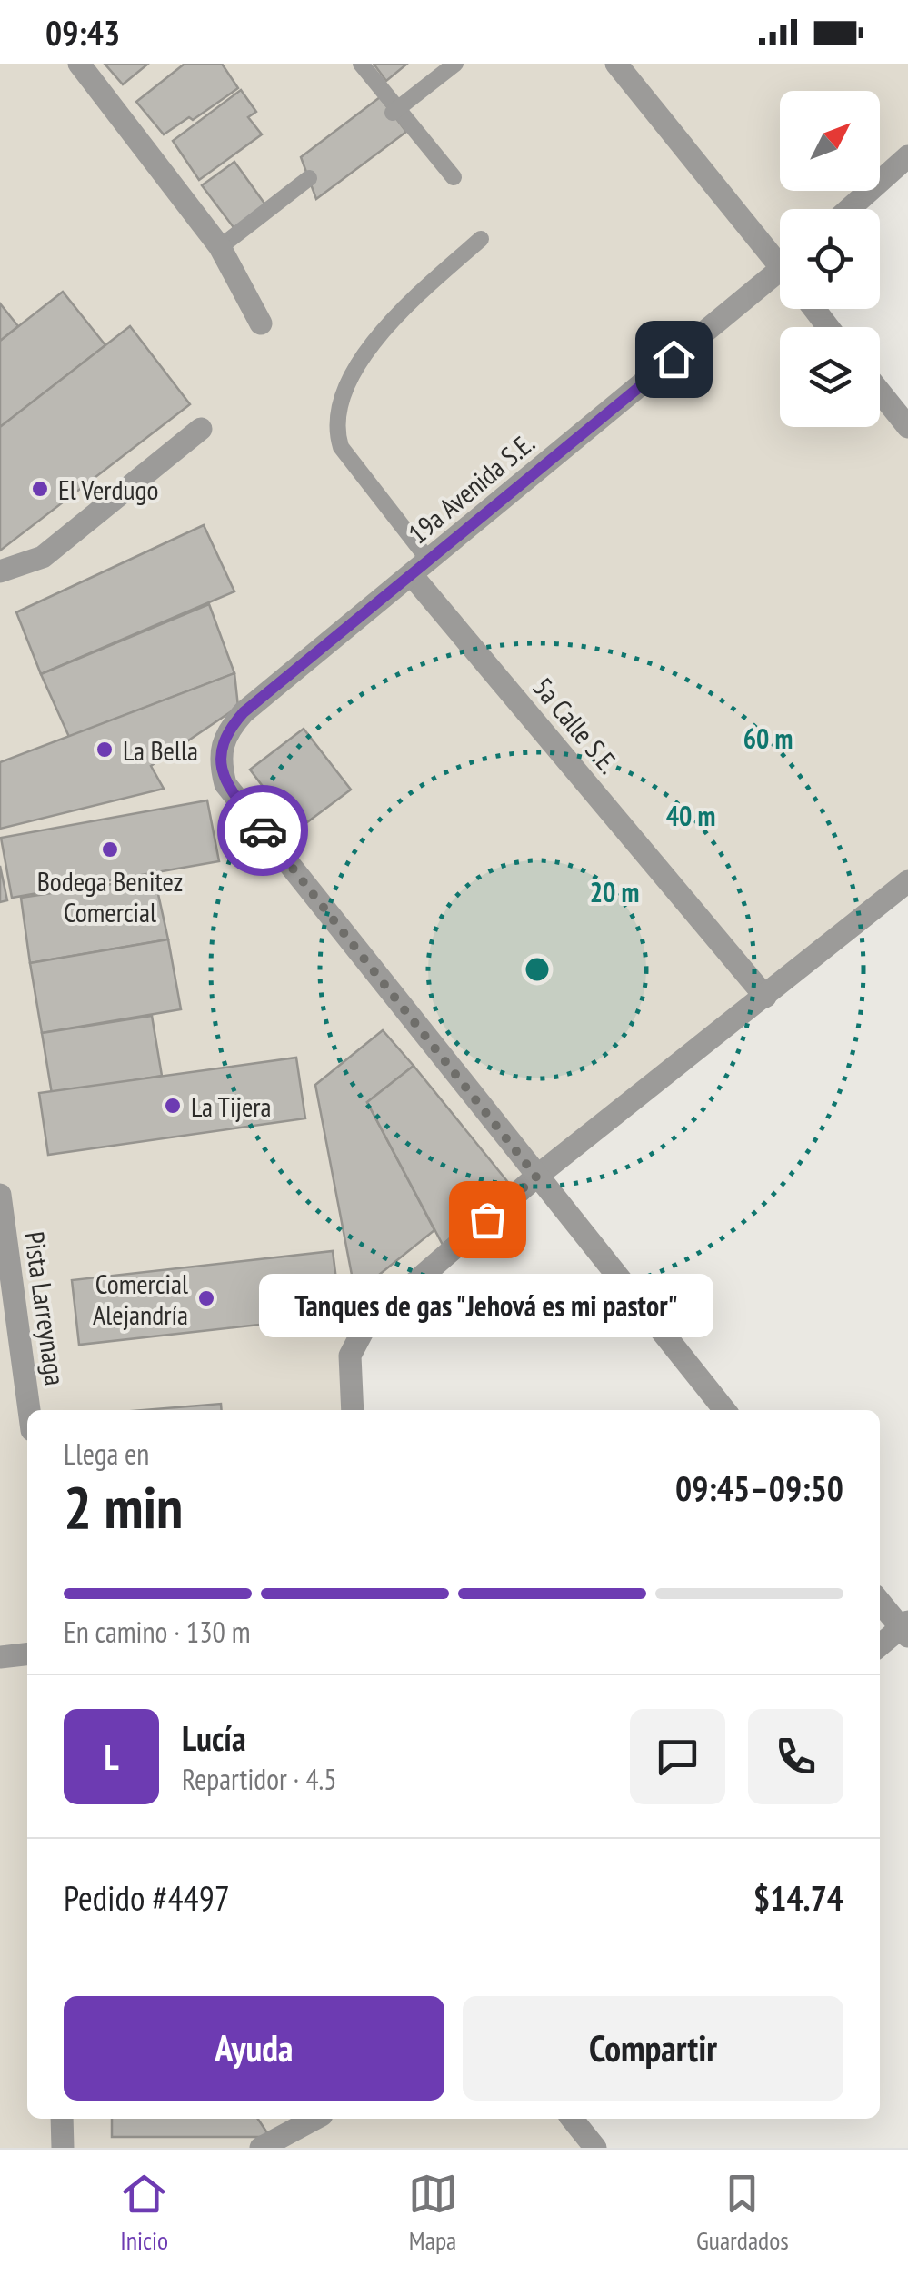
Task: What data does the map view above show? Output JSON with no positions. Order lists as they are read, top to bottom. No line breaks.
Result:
{"streets":{"street":["19a Avenida S.E.","5a Calle S.E.","Pista Larreynaga"]},"crossings":[["19a Avenida S.E.","5a Calle S.E."]],"places":["El Verdugo","La Bella","Bodega Benitez Comercial","La Tijera","Tanques de gas \"Jehová es mi pastor\"","Comercial Alejandría"],"north":"top right","page":{"status":"09:43","bubble":"Tanques de gas \"Jehová es mi pastor\"","heading":["2 min","Llega en","09:45–09:50"],"panel":["Lucía","Repartidor · 4.5","Pedido #4497","$14.74"],"bar":"En camino · 130 m","round":"L","buttons":["Ayuda","Compartir"],"tabs":["Inicio","Mapa","Guardados"]},"rings":["60 m","40 m","20 m"]}
